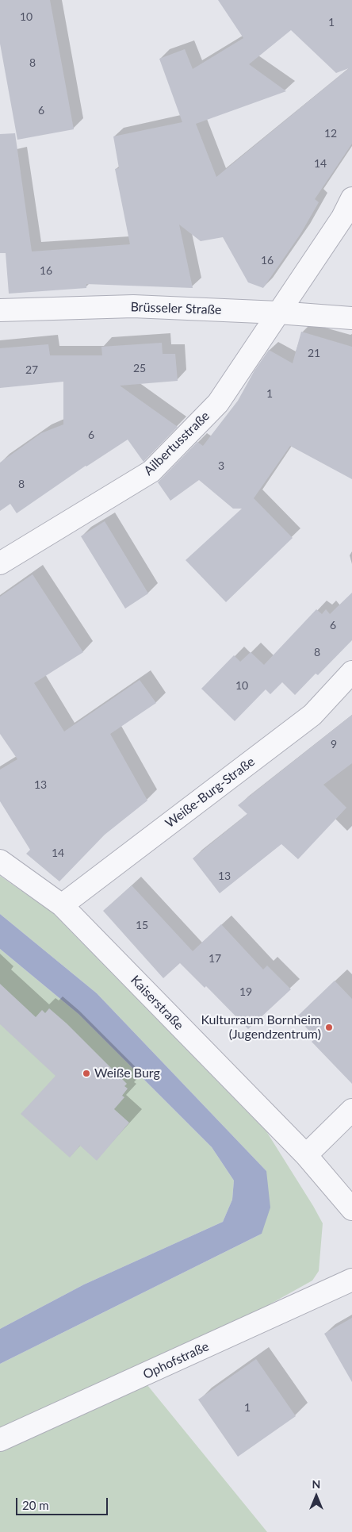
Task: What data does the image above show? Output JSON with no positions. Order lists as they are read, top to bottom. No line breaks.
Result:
{"streets":{"street":["Brüsseler Straße","Ailbertusstraße","Weiße-Burg-Straße","Kaiserstraße","Ophofstraße"]},"crossings":[["Brüsseler Straße","Ailbertusstraße"],["Weiße-Burg-Straße","Kaiserstraße"]],"places":["Kulturraum Bornheim (Jugendzentrum)","Weiße Burg"],"house_numbers":["10","1","8","6","12","14","16","16","21","25","27","1","6","3","8","6","8","10","9","13","14","13","15","17","19","1"],"scale_bar":"20 m","north":"top"}
